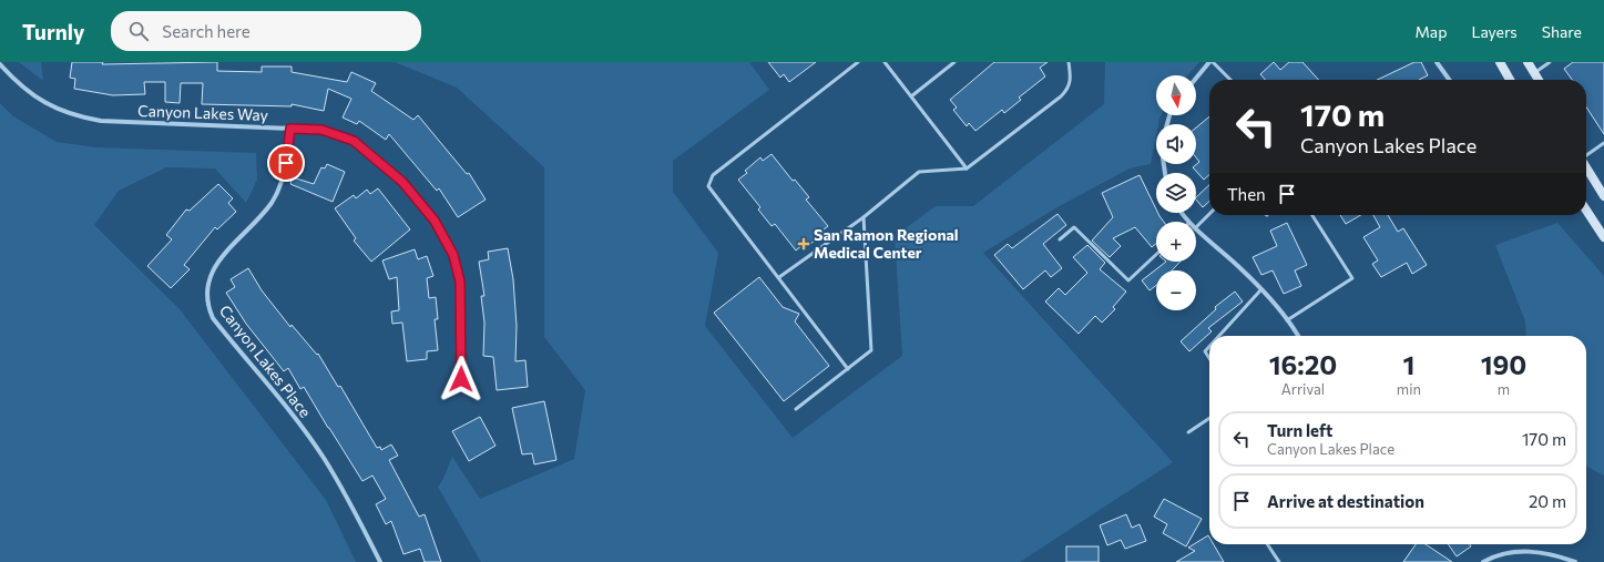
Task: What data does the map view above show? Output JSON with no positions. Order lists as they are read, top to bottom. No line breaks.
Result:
{"streets":{"street":["Canyon Lakes Way","Canyon Lakes Place"]},"crossings":[["Canyon Lakes Way","Canyon Lakes Place"]],"places":{"health":["San Ramon Regional Medical Center"]},"north":"bottom","page":{"header":"Turnly","search":"Search here","nav":["Map","Layers","Share"],"map_buttons":["+","−"],"turn":["170 m","Canyon Lakes Place"],"then":"Then","eta":["16:20","Arrival","1","min","190","m"],"list":[{"name":"Turn left","note":"Canyon Lakes Place","value":"170 m"},{"name":"Arrive at destination","value":"20 m"}]}}
